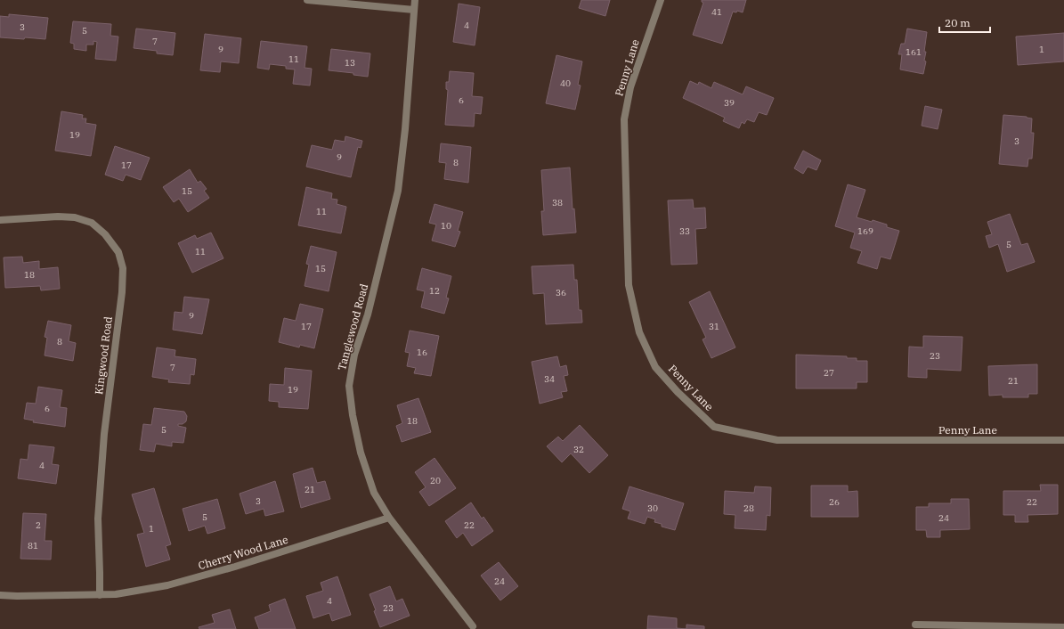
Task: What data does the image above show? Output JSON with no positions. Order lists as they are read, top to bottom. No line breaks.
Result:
{"streets":{"street":["Penny Lane","Tanglewood Road","Kingwood Road","Cherry Wood Lane"]},"crossings":[["Tanglewood Road","Cherry Wood Lane"],["Kingwood Road","Cherry Wood Lane"]],"house_numbers":["41","4","3","5","7","9","1","161","11","13","40","6","39","19","3","9","8","17","15","38","11","10","33","169","5","11","15","18","12","36","9","17","31","8","16","23","7","27","34","21","19","6","18","5","32","4","20","21","3","26","22","30","28","5","24","2","22","1","81","24","4","23"],"scale_bar":"20 m"}
